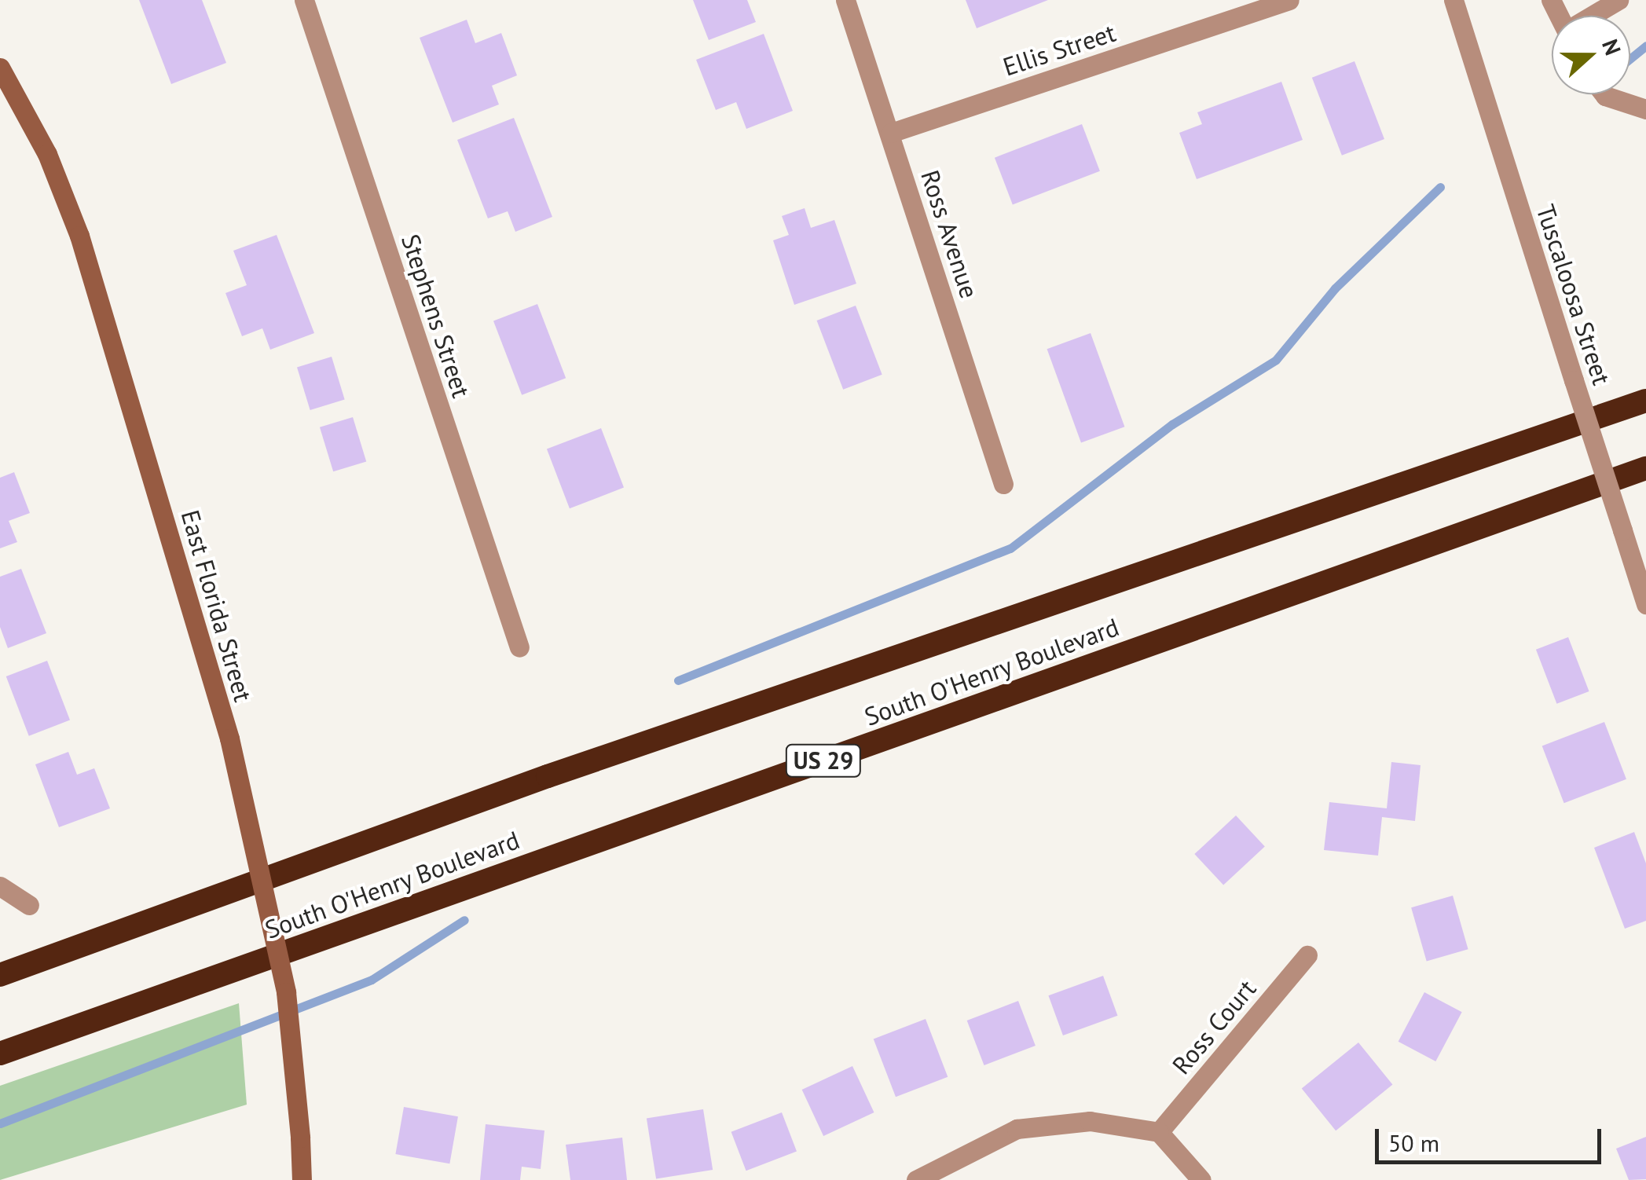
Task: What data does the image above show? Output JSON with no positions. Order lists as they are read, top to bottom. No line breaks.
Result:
{"streets":{"highway":["South O'Henry Boulevard","US 29"],"main road":["East Florida Street"],"street":["Ellis Street","Ross Avenue","Tuscaloosa Street","Stephens Street","Ross Court"]},"crossings":[["Ellis Street","Ross Avenue"]],"scale_bar":"50 m","north":"right"}
